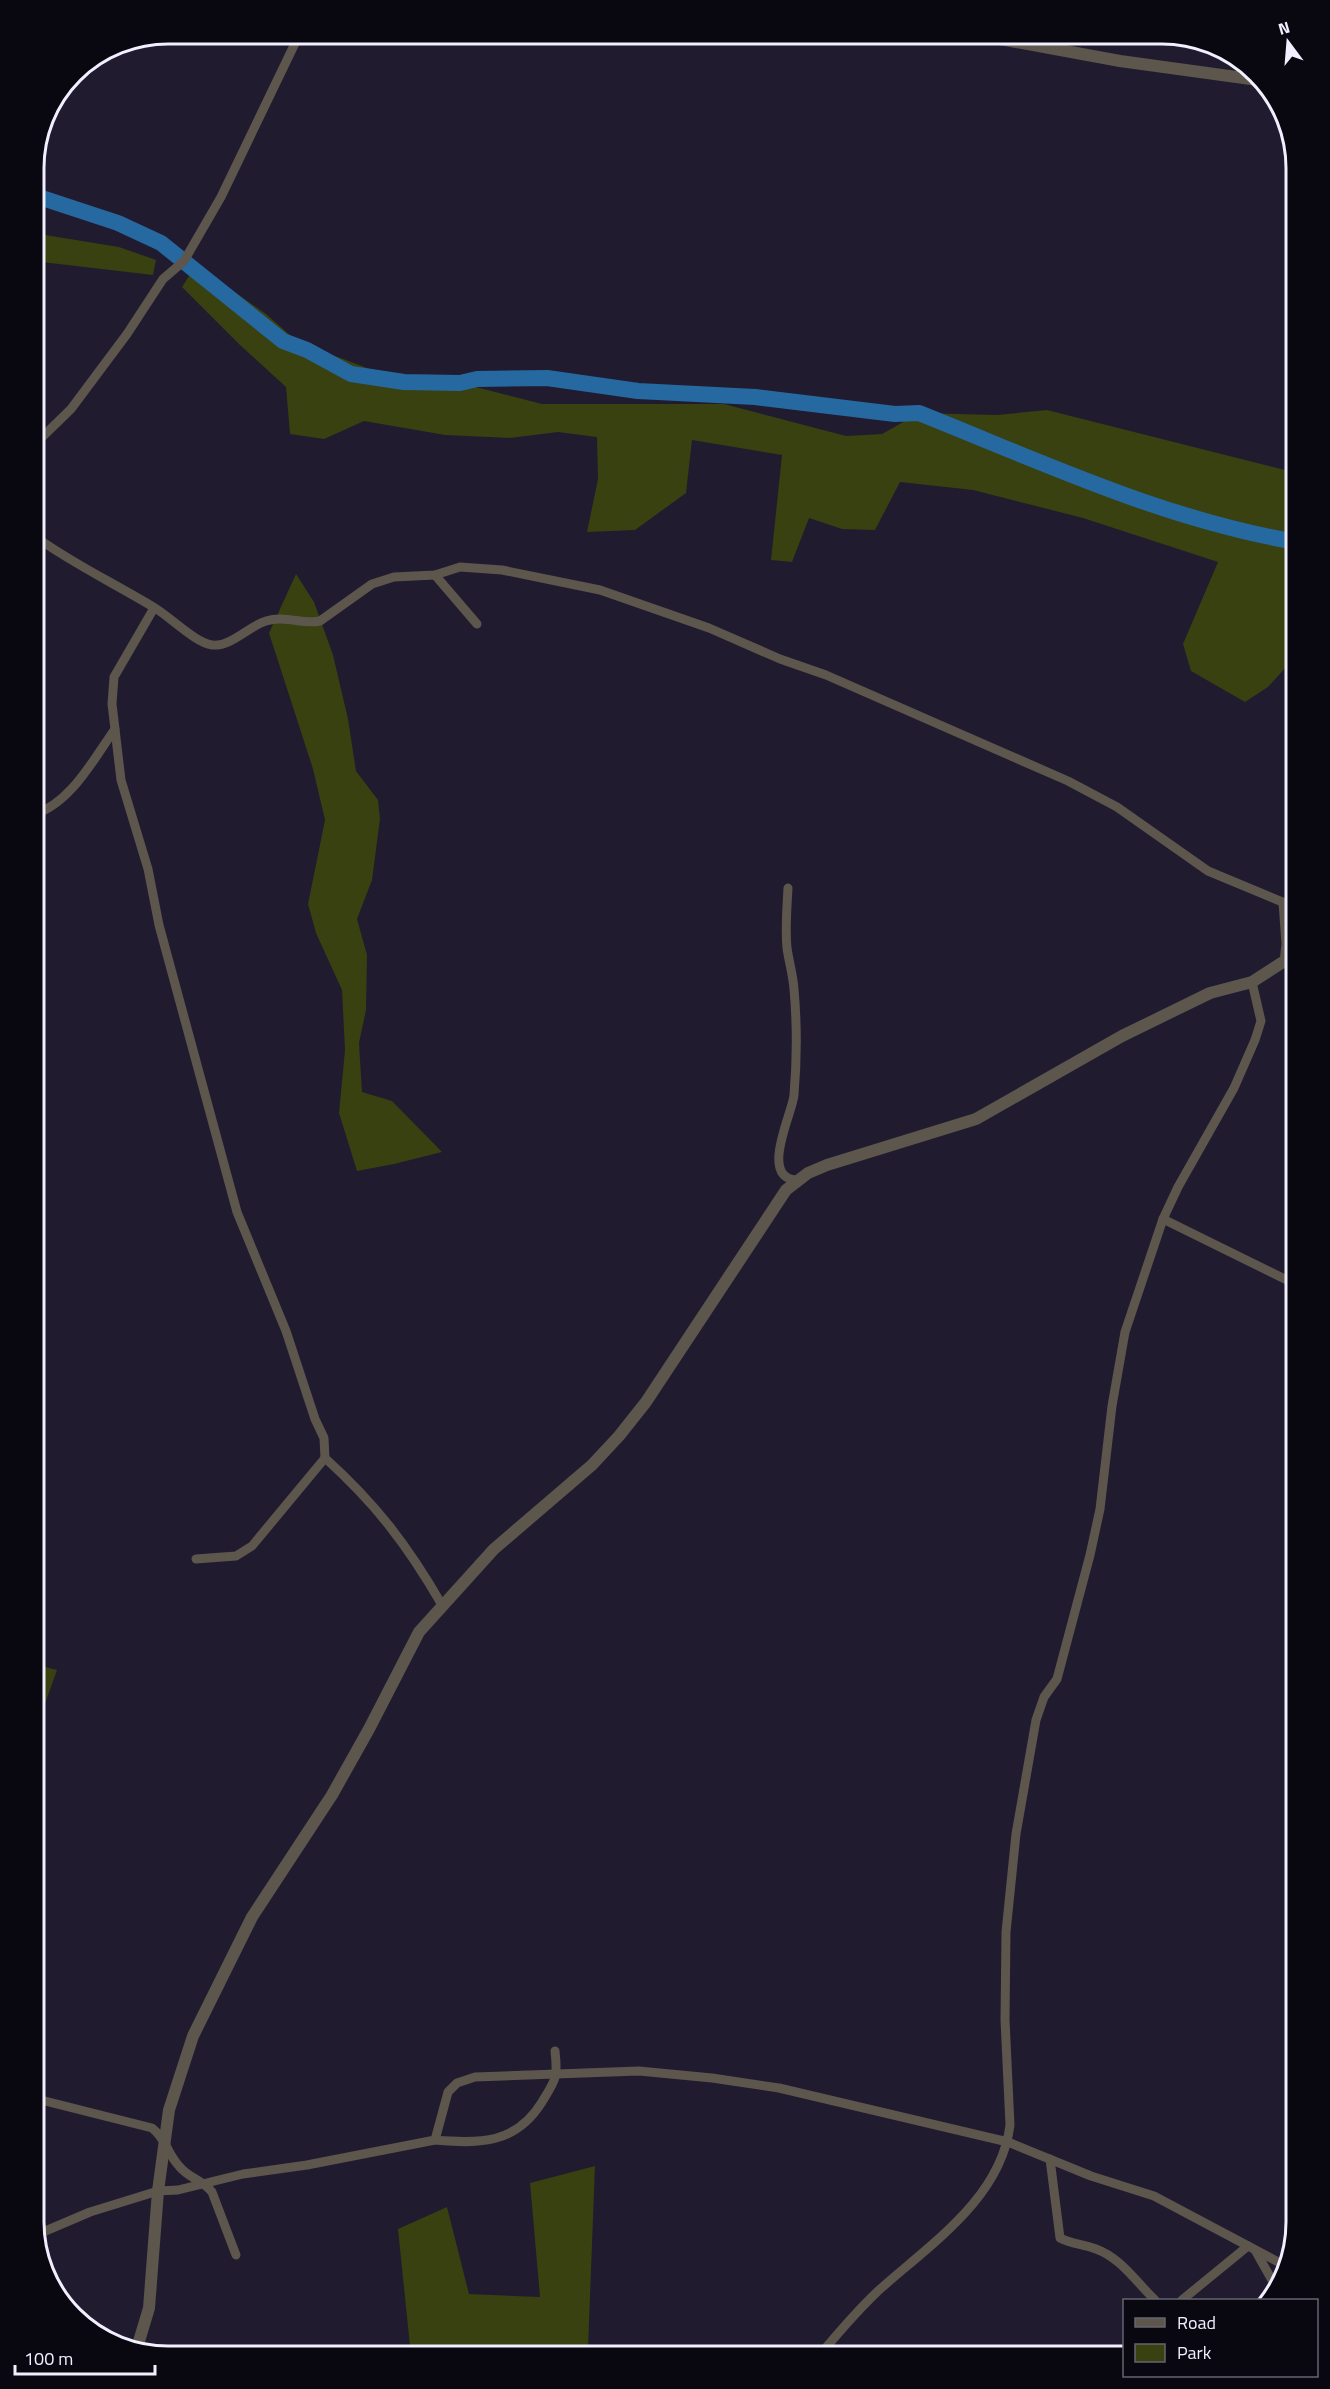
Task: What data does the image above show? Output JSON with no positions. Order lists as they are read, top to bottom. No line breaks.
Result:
{"legend":["Road","Park"],"scale_bar":"100 m","north":"top"}
